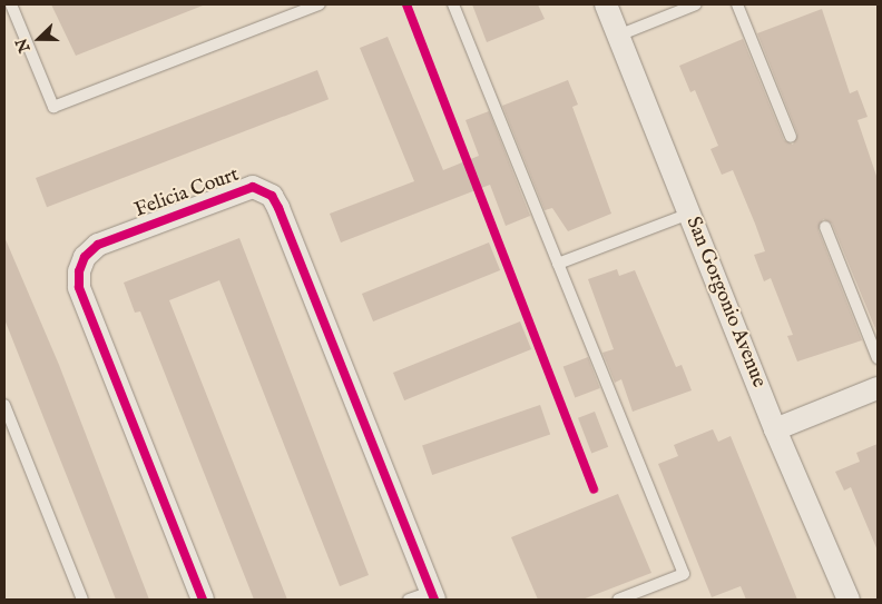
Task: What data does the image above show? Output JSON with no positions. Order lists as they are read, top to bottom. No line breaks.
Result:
{"streets":{"street":["Felicia Court","San Gorgonio Avenue"]},"north":"left"}
